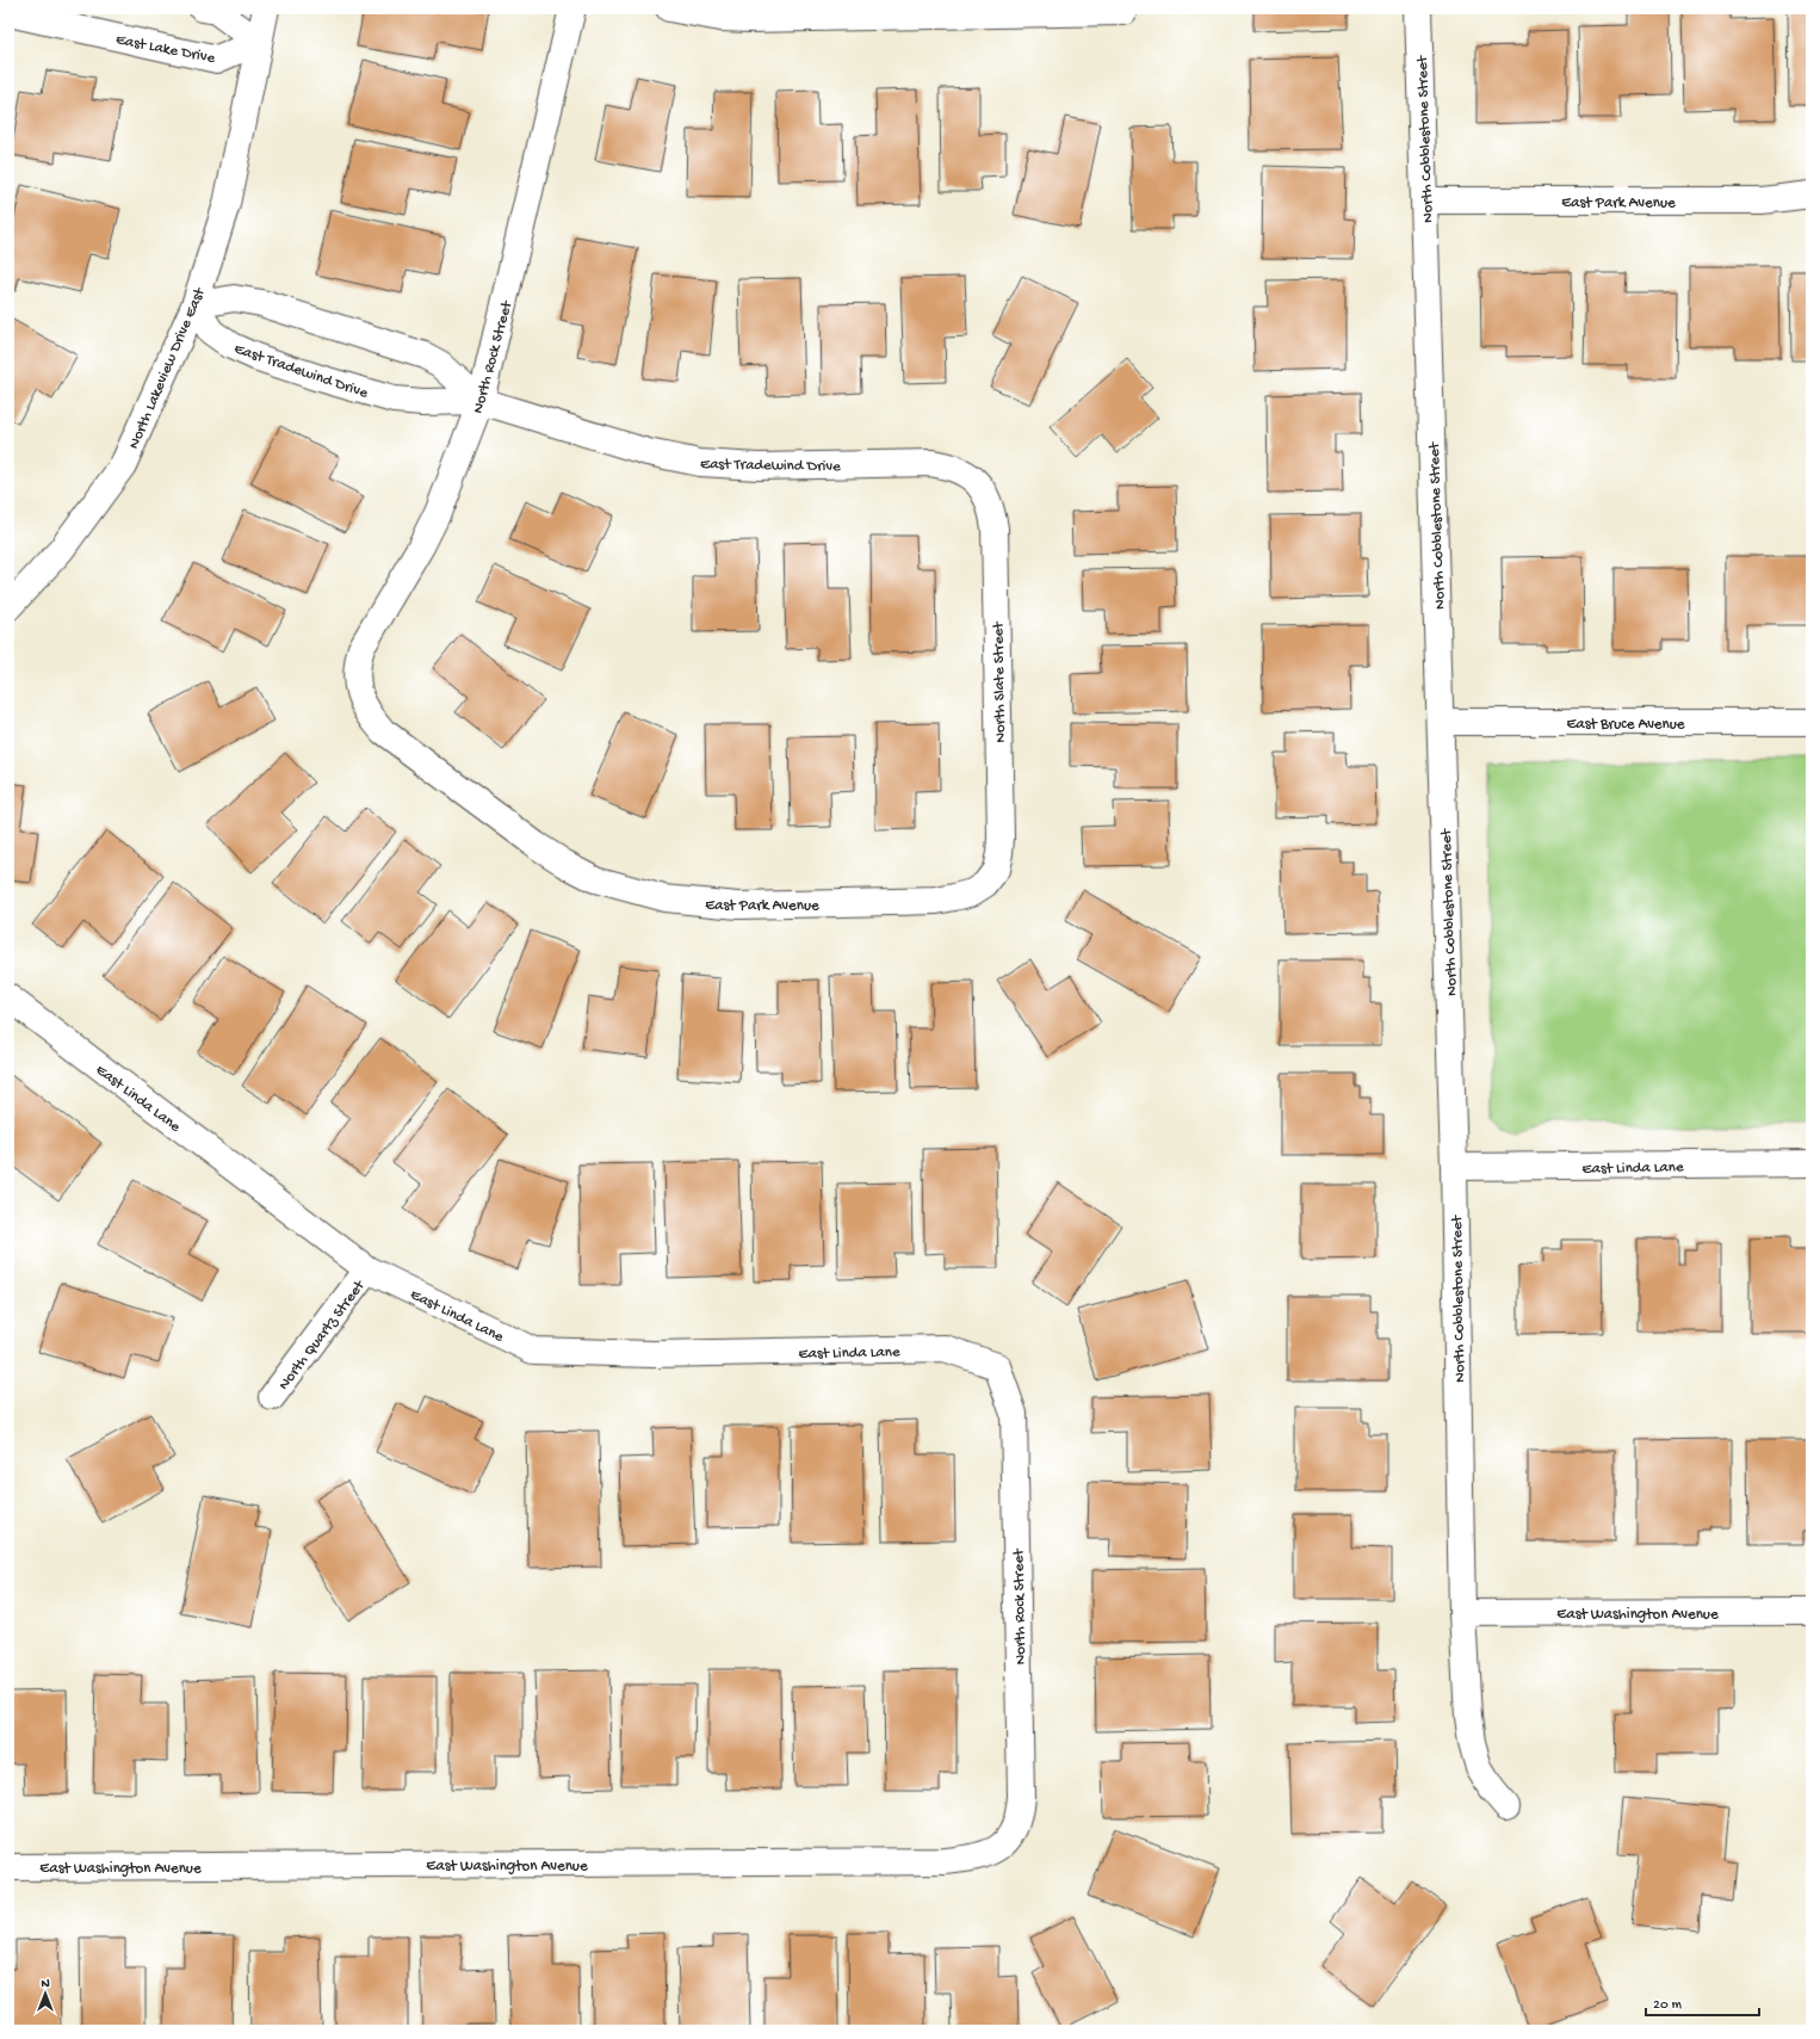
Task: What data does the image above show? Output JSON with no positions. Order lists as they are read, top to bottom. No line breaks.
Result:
{"streets":{"street":["East Lake Drive","North Cobblestone Street","East Park Avenue","North Rock Street","North Lakeview Drive East","East Tradewind Drive","North Slate Street","East Bruce Avenue","East Linda Lane","North Quartz Street","East Washington Avenue"]},"crossings":[["East Lake Drive","North Lakeview Drive East"],["North Cobblestone Street","East Park Avenue"],["North Cobblestone Street","East Bruce Avenue"],["North Cobblestone Street","East Linda Lane"],["North Cobblestone Street","East Washington Avenue"],["East Park Avenue","North Rock Street"],["East Park Avenue","North Slate Street"],["North Rock Street","East Tradewind Drive"],["North Rock Street","East Linda Lane"],["North Rock Street","East Washington Avenue"],["North Lakeview Drive East","East Tradewind Drive"],["East Tradewind Drive","North Slate Street"],["East Linda Lane","North Quartz Street"]],"scale_bar":"20 m","north":"top"}
